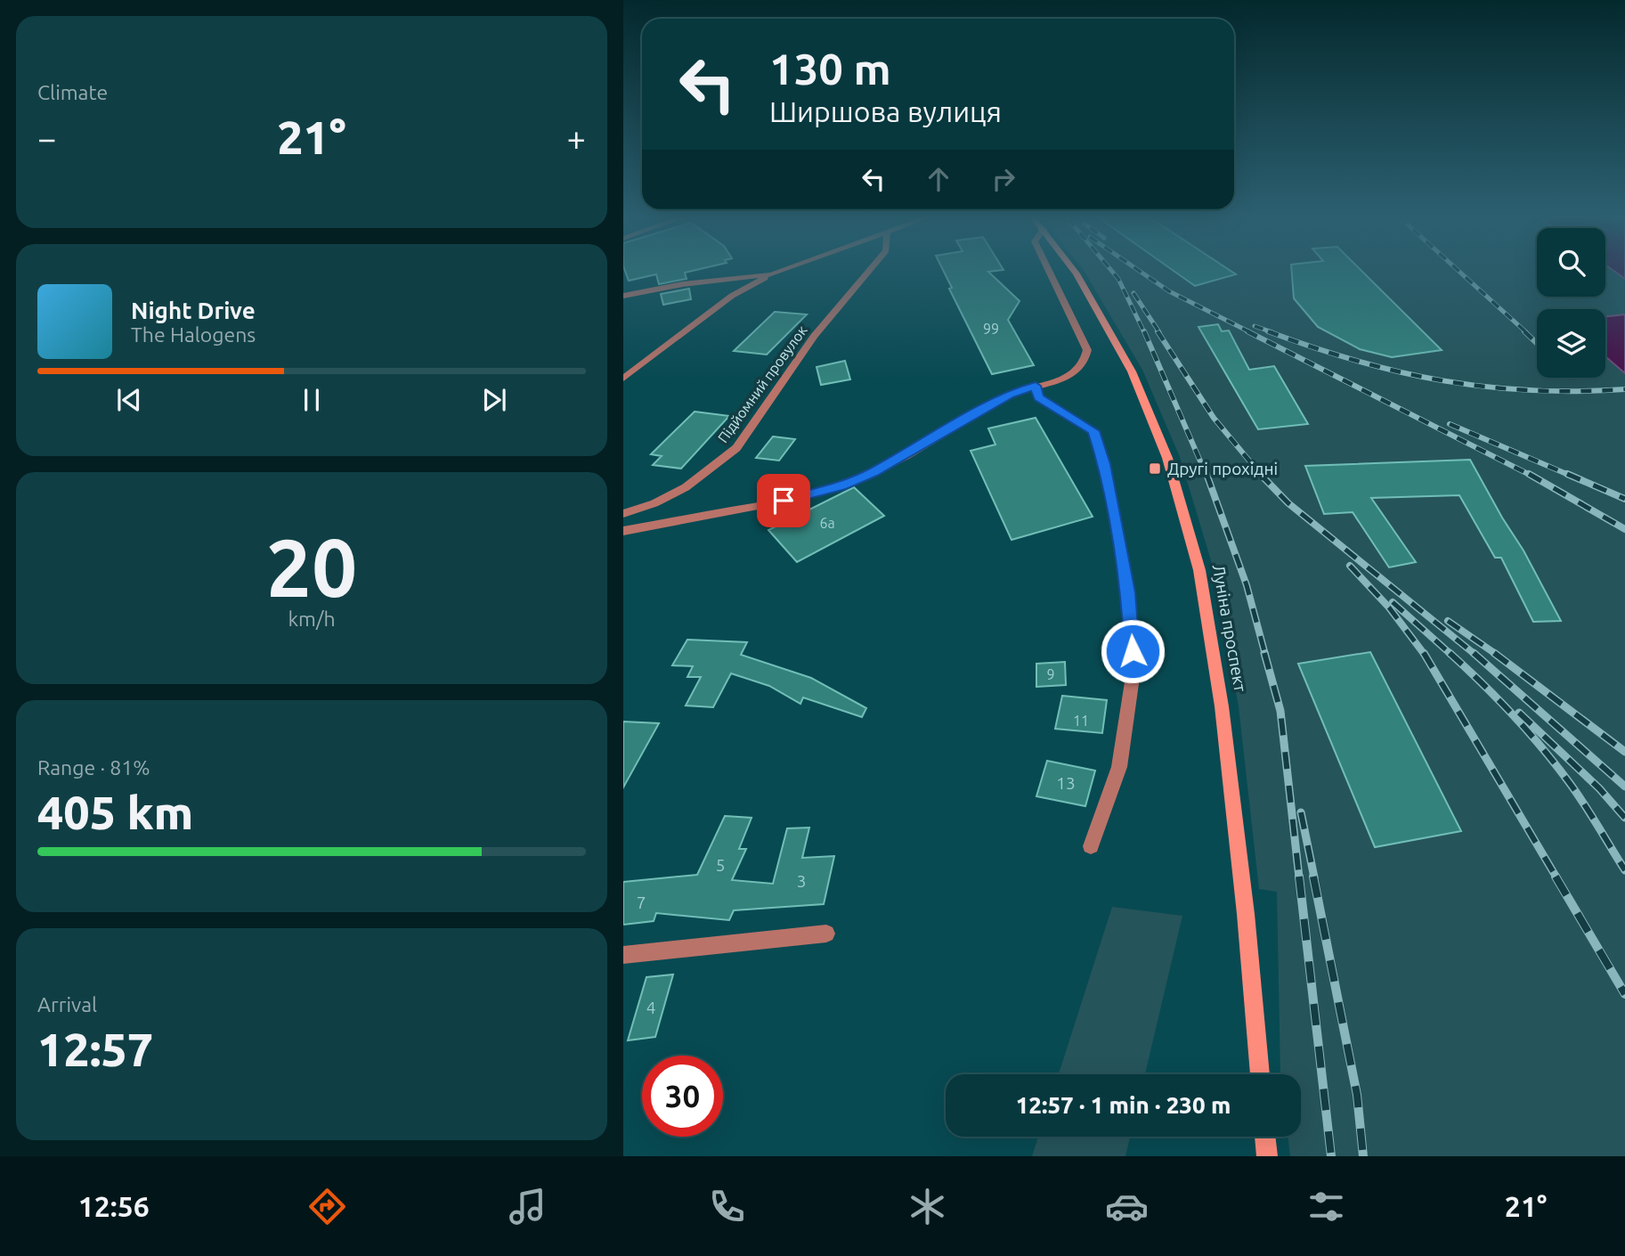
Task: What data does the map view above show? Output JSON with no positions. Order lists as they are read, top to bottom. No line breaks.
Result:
{"streets":{"street":["Підйомний провулок","Луніна проспект"]},"places":{"transit":["Другі прохідні"]},"house_numbers":["99","6а","9","11","13","5","3","7","4"],"page":{"tile":["Climate",["20","km/h"],["Range · 81%","405 km"],["Arrival","12:57"]],"turn":["130 m","Ширшова вулиця"],"heat":["−","21°","+"],"song":["Night Drive","The Halogens"],"limit":"30","trip":"12:57 · 1 min · 230 m","tabs":["12:56","21°"]}}
